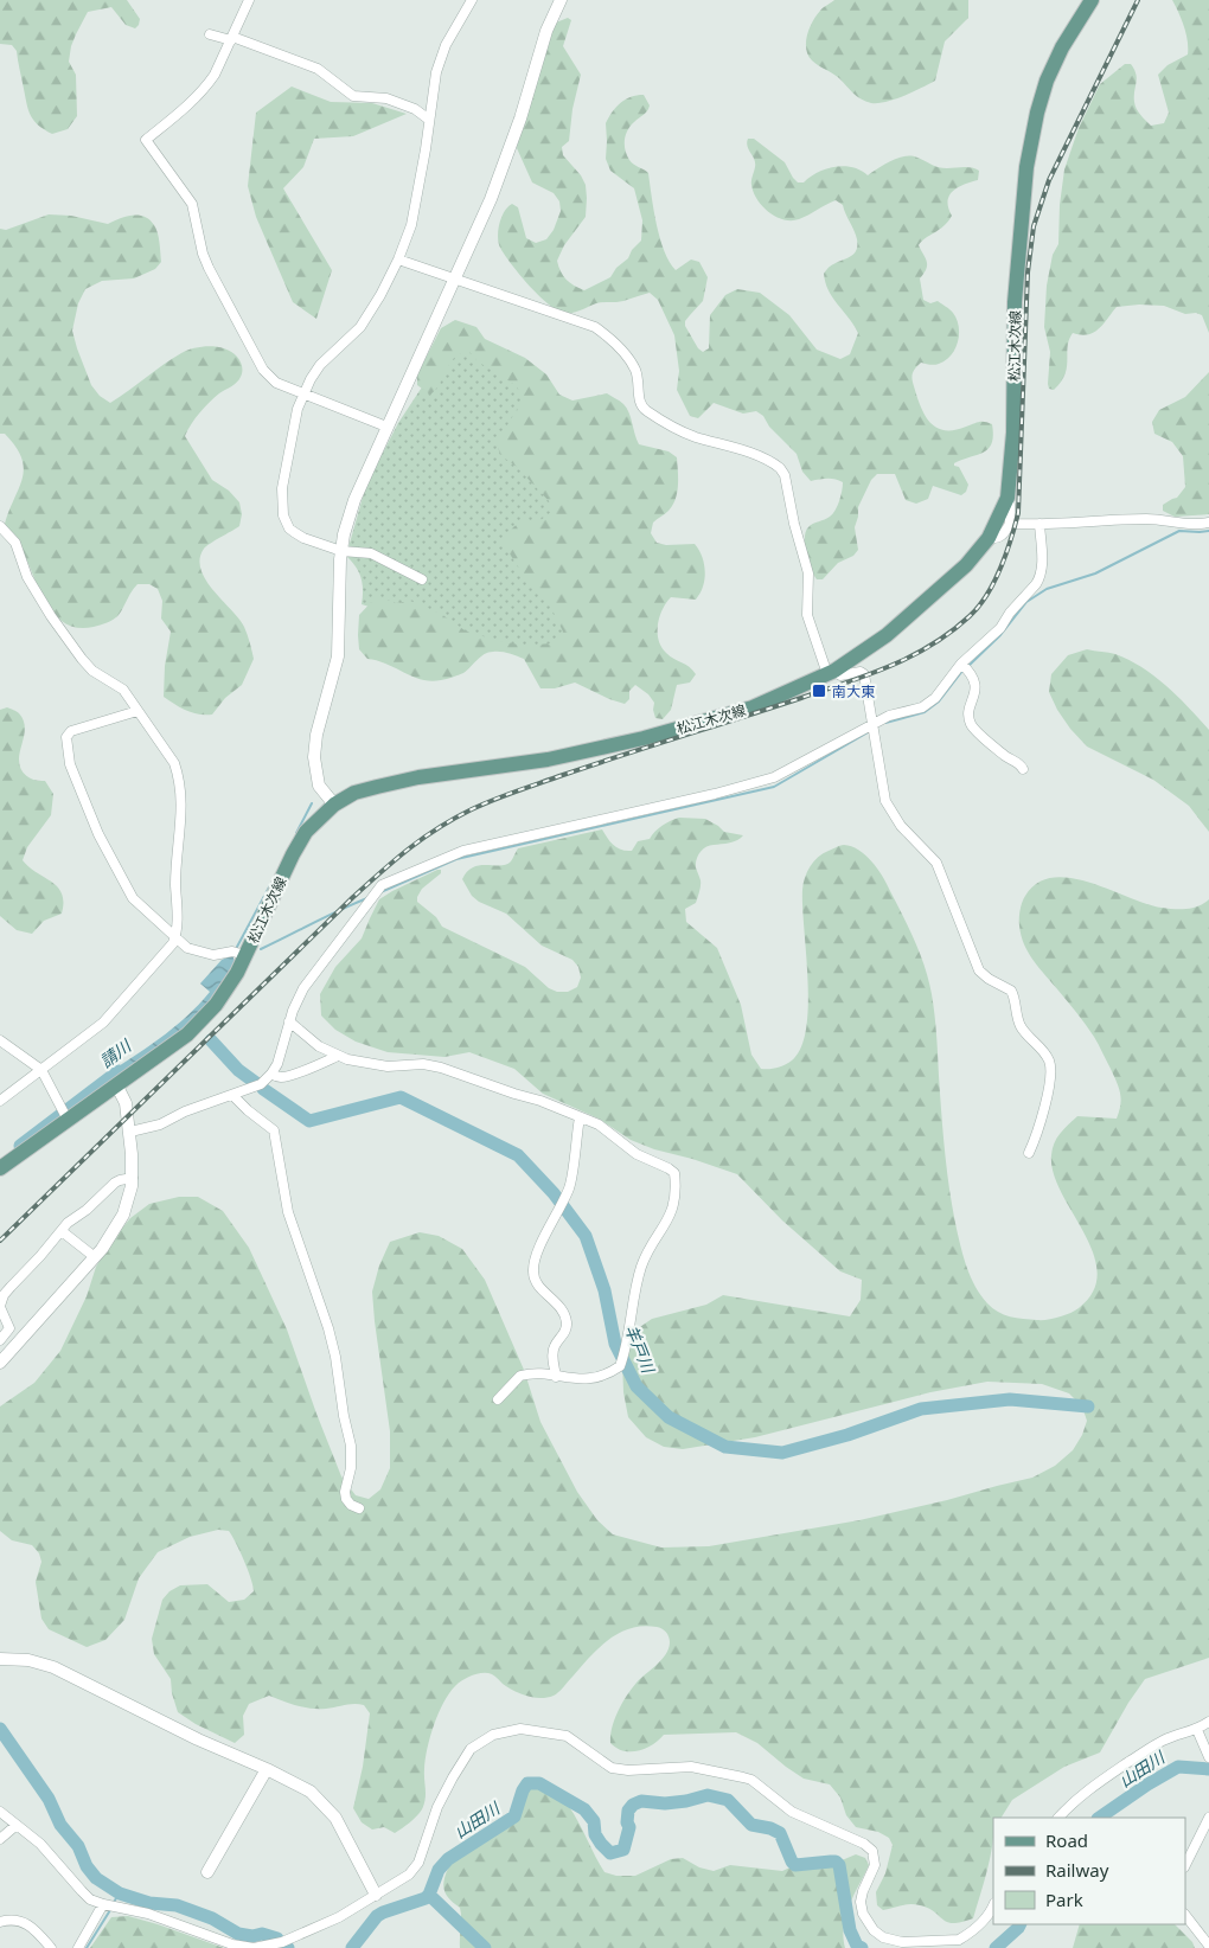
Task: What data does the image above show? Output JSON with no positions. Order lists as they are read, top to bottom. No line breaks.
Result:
{"streets":{"main road":["松江木次線"]},"water":["請川","羊戸川","山田川"],"places":{"transit":["南大東"]},"legend":["Road","Railway","Park"]}
